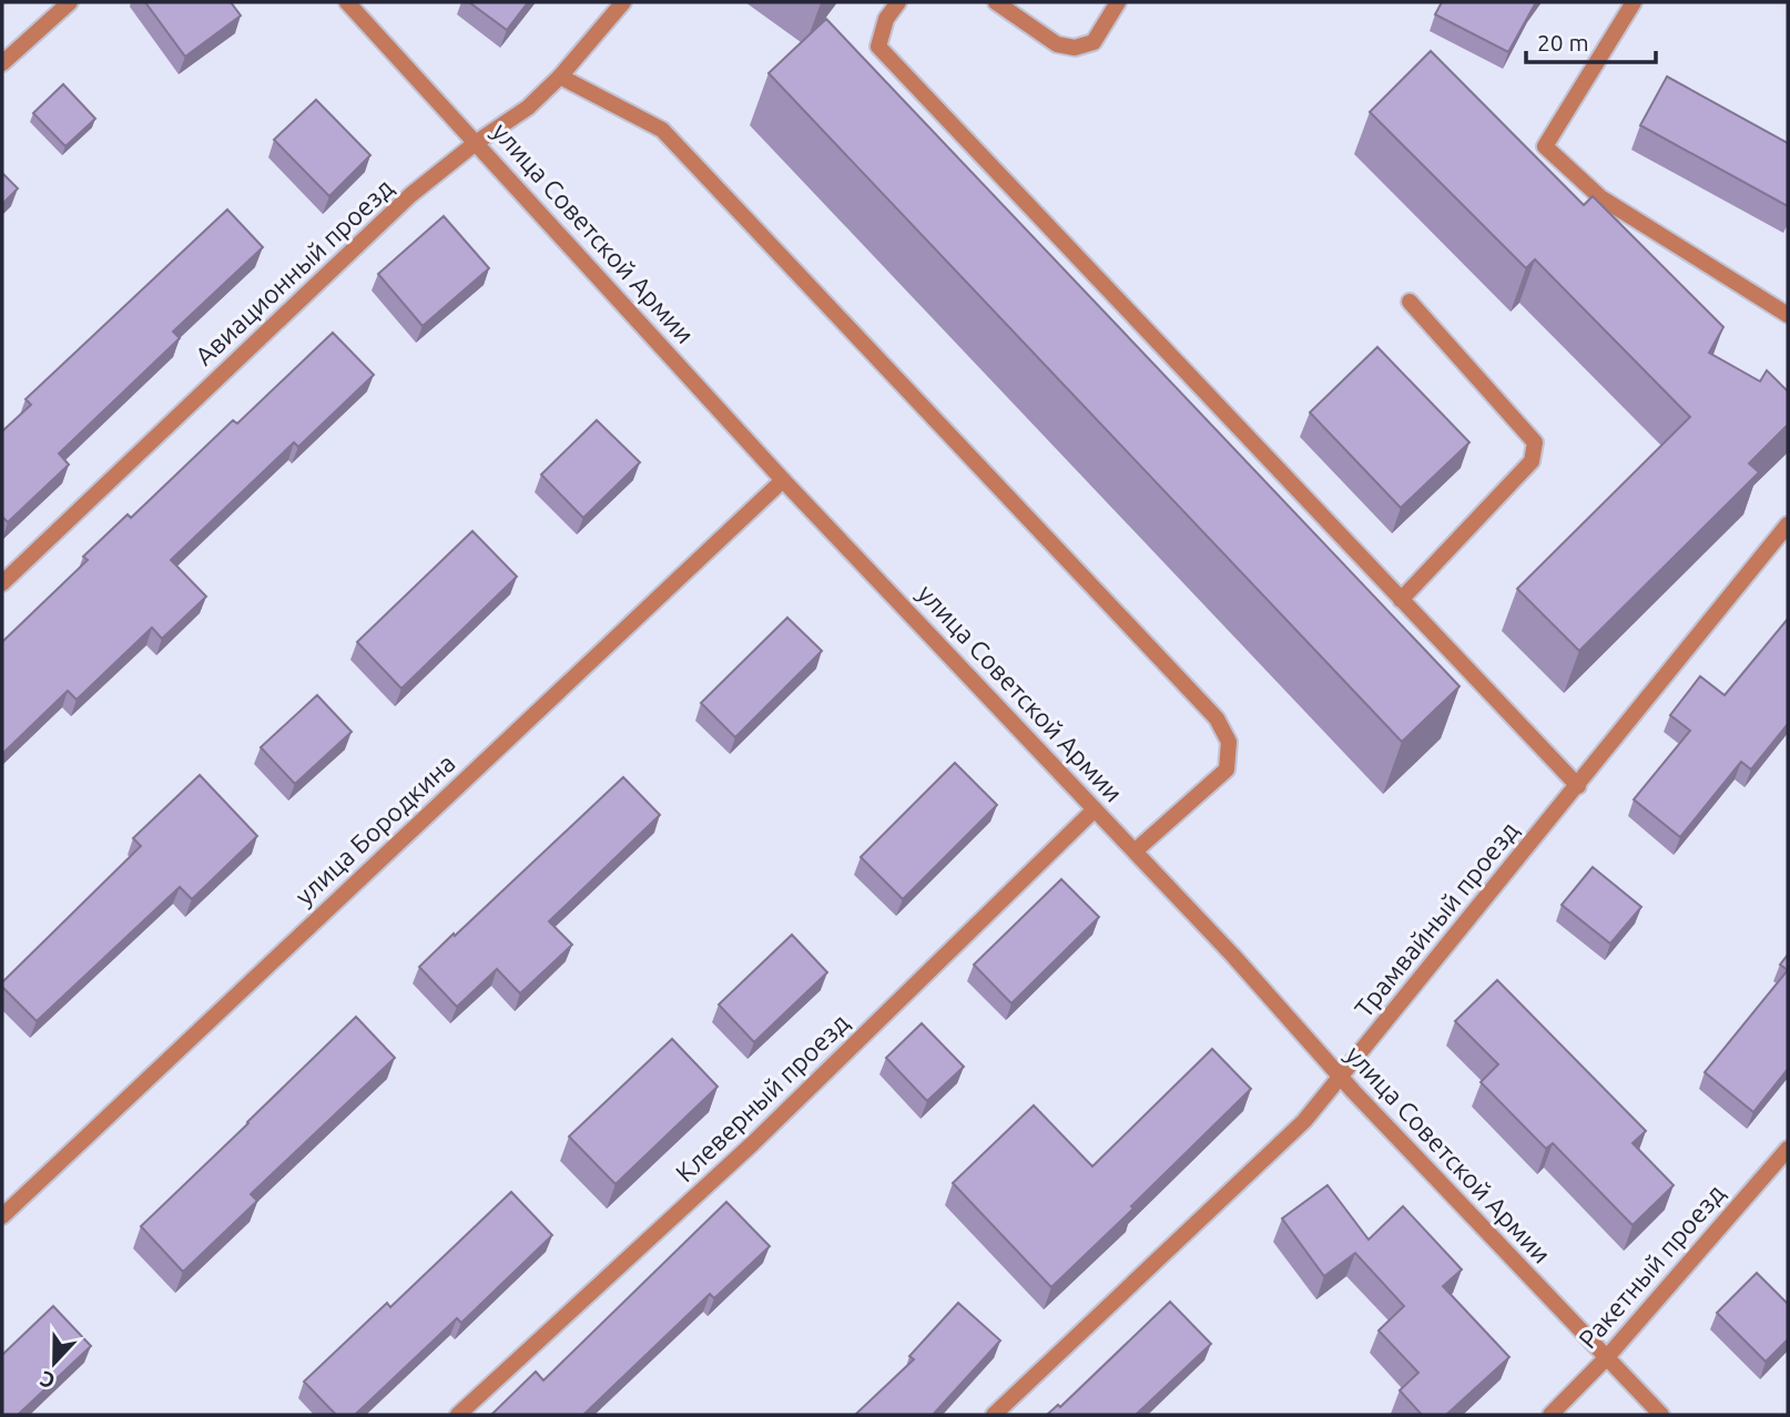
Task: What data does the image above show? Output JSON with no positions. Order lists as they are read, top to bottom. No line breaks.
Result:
{"streets":{"street":["улица Советской Армии","Авиационный проезд","улица Бородкина","Трамвайный проезд","Клеверный проезд","Ракетный проезд"]},"crossings":[["улица Советской Армии","Авиационный проезд"],["улица Советской Армии","улица Бородкина"],["улица Советской Армии","Трамвайный проезд"],["улица Советской Армии","Клеверный проезд"],["улица Советской Армии","Ракетный проезд"]],"scale_bar":"20 m","north":"bottom"}
